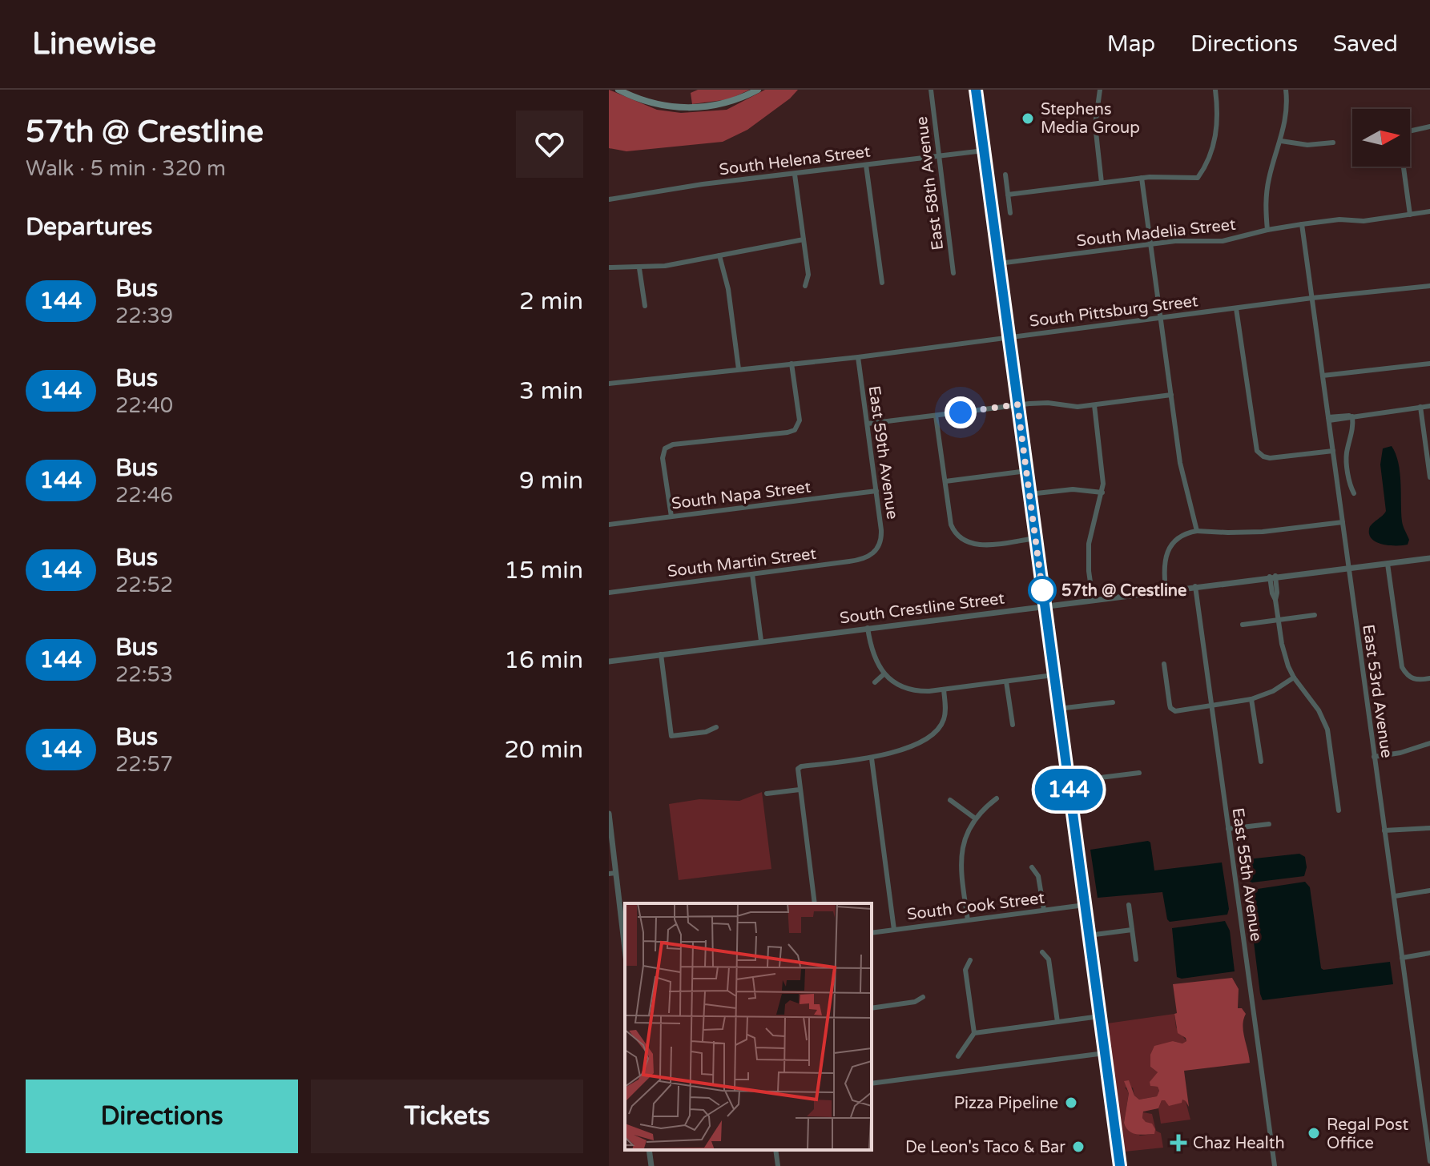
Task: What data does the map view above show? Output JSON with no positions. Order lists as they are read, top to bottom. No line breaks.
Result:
{"streets":{"street":["South Helena Street","East 58th Avenue","South Madelia Street","South Pittsburg Street","East 59th Avenue","South Napa Street","South Martin Street","South Crestline Street","East 53rd Avenue","East 55th Avenue","South Cook Street"]},"crossings":[["South Helena Street","East 58th Avenue"],["South Madelia Street","East 53rd Avenue"],["South Pittsburg Street","East 59th Avenue"],["South Pittsburg Street","East 53rd Avenue"],["East 59th Avenue","South Napa Street"],["East 59th Avenue","South Martin Street"],["South Crestline Street","East 53rd Avenue"],["South Crestline Street","East 55th Avenue"]],"places":{"other":["Stephens Media Group","57th @ Crestline","Pizza Pipeline","Regal Post Office","De Leon's Taco & Bar"],"health":["Chaz Health"]},"lines":["bus line 144"],"north":"right","page":{"header":"Linewise","nav":["Map","Directions","Saved"],"heading":[["57th @ Crestline","Walk · 5 min · 320 m"],"Departures"],"on_map":"144","list":[{"mark":"144","name":"Bus","note":"22:39","value":"2 min"},{"mark":"144","name":"Bus","note":"22:40","value":"3 min"},{"mark":"144","name":"Bus","note":"22:46","value":"9 min"},{"mark":"144","name":"Bus","note":"22:52","value":"15 min"},{"mark":"144","name":"Bus","note":"22:53","value":"16 min"},{"mark":"144","name":"Bus","note":"22:57","value":"20 min"}],"buttons":["Directions","Tickets"]}}
